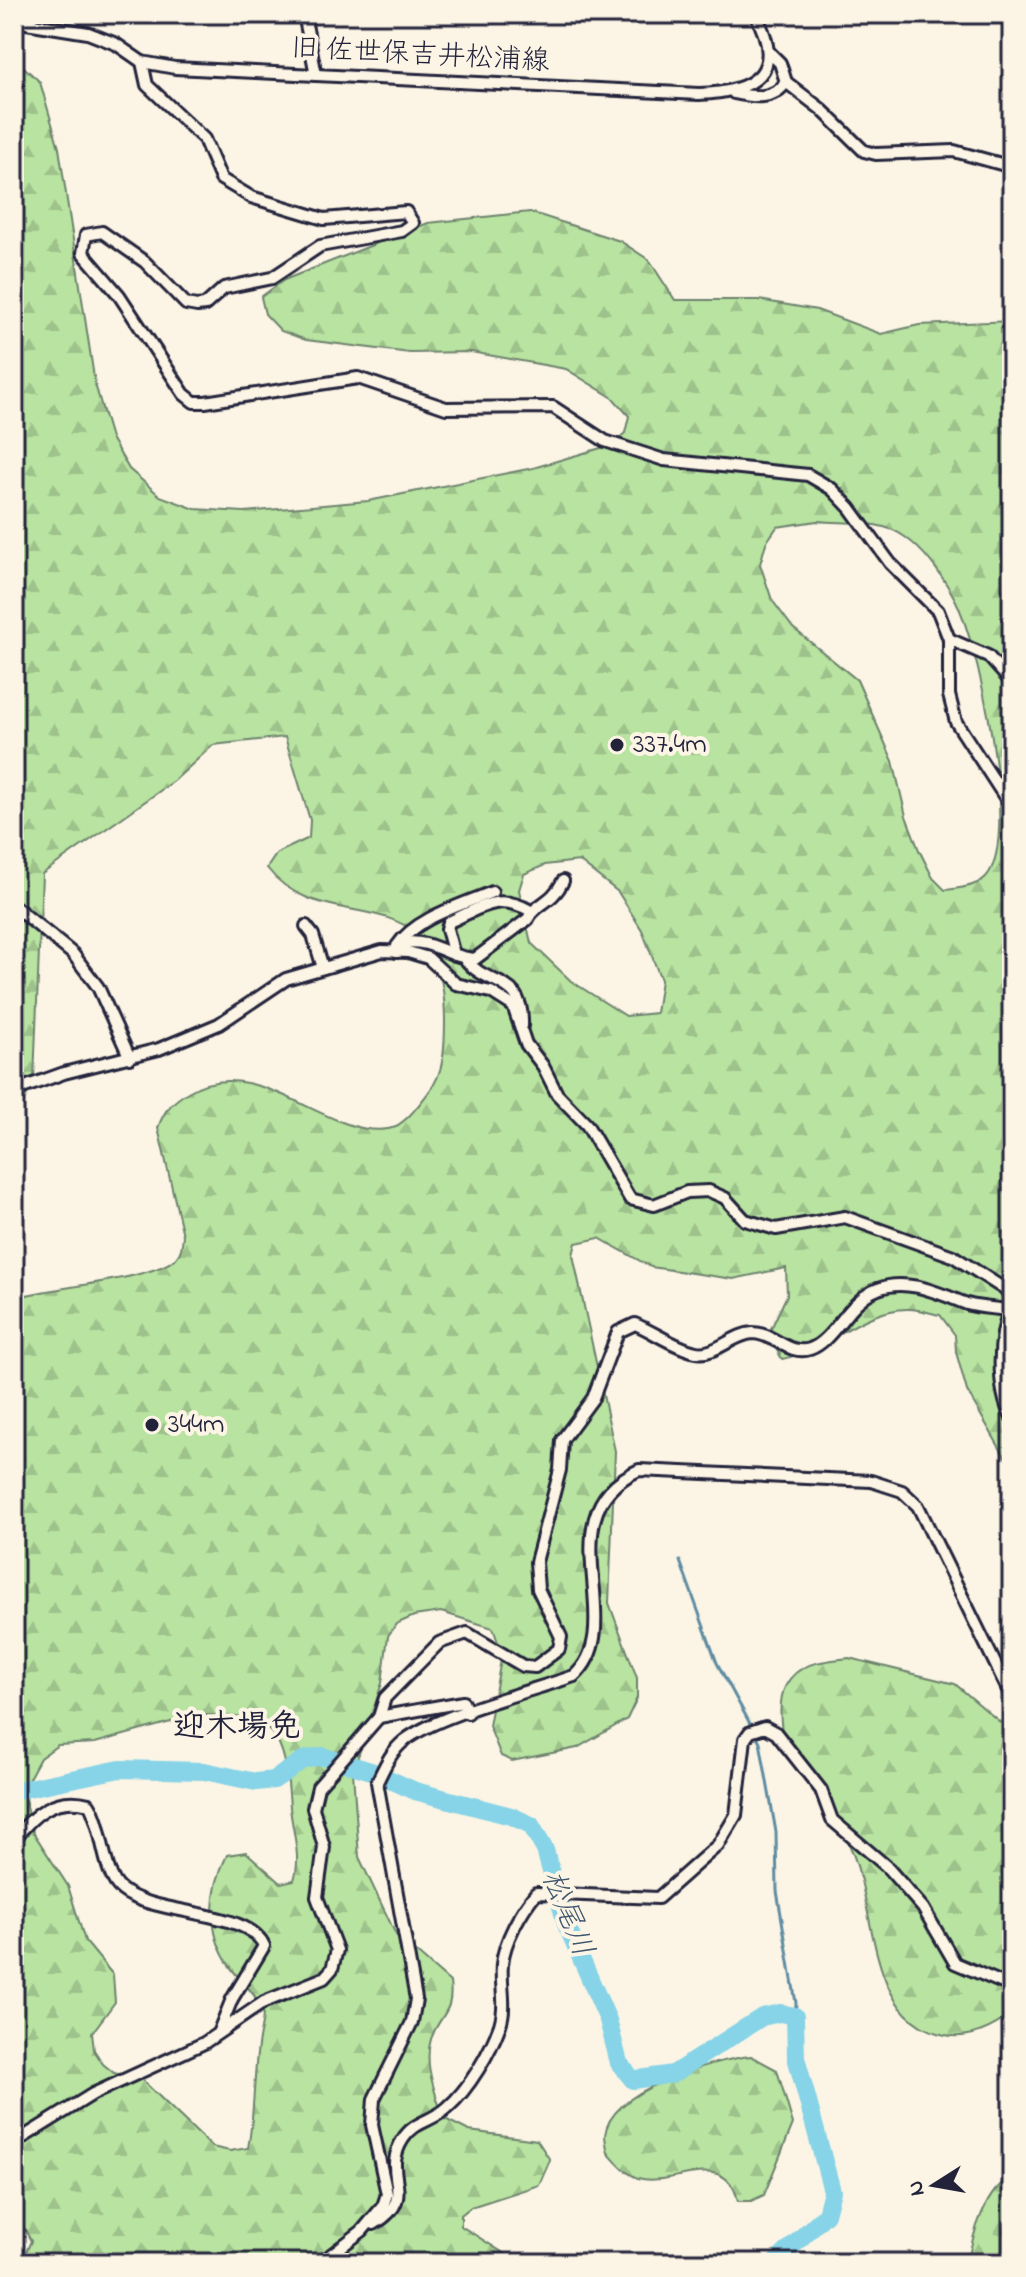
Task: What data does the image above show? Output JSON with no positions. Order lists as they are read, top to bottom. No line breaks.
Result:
{"streets":{"street":["旧 佐世保吉井松浦線"]},"districts":["迎木場免"],"water":["松尾川"],"places":["337.4m","344m"],"north":"left"}
